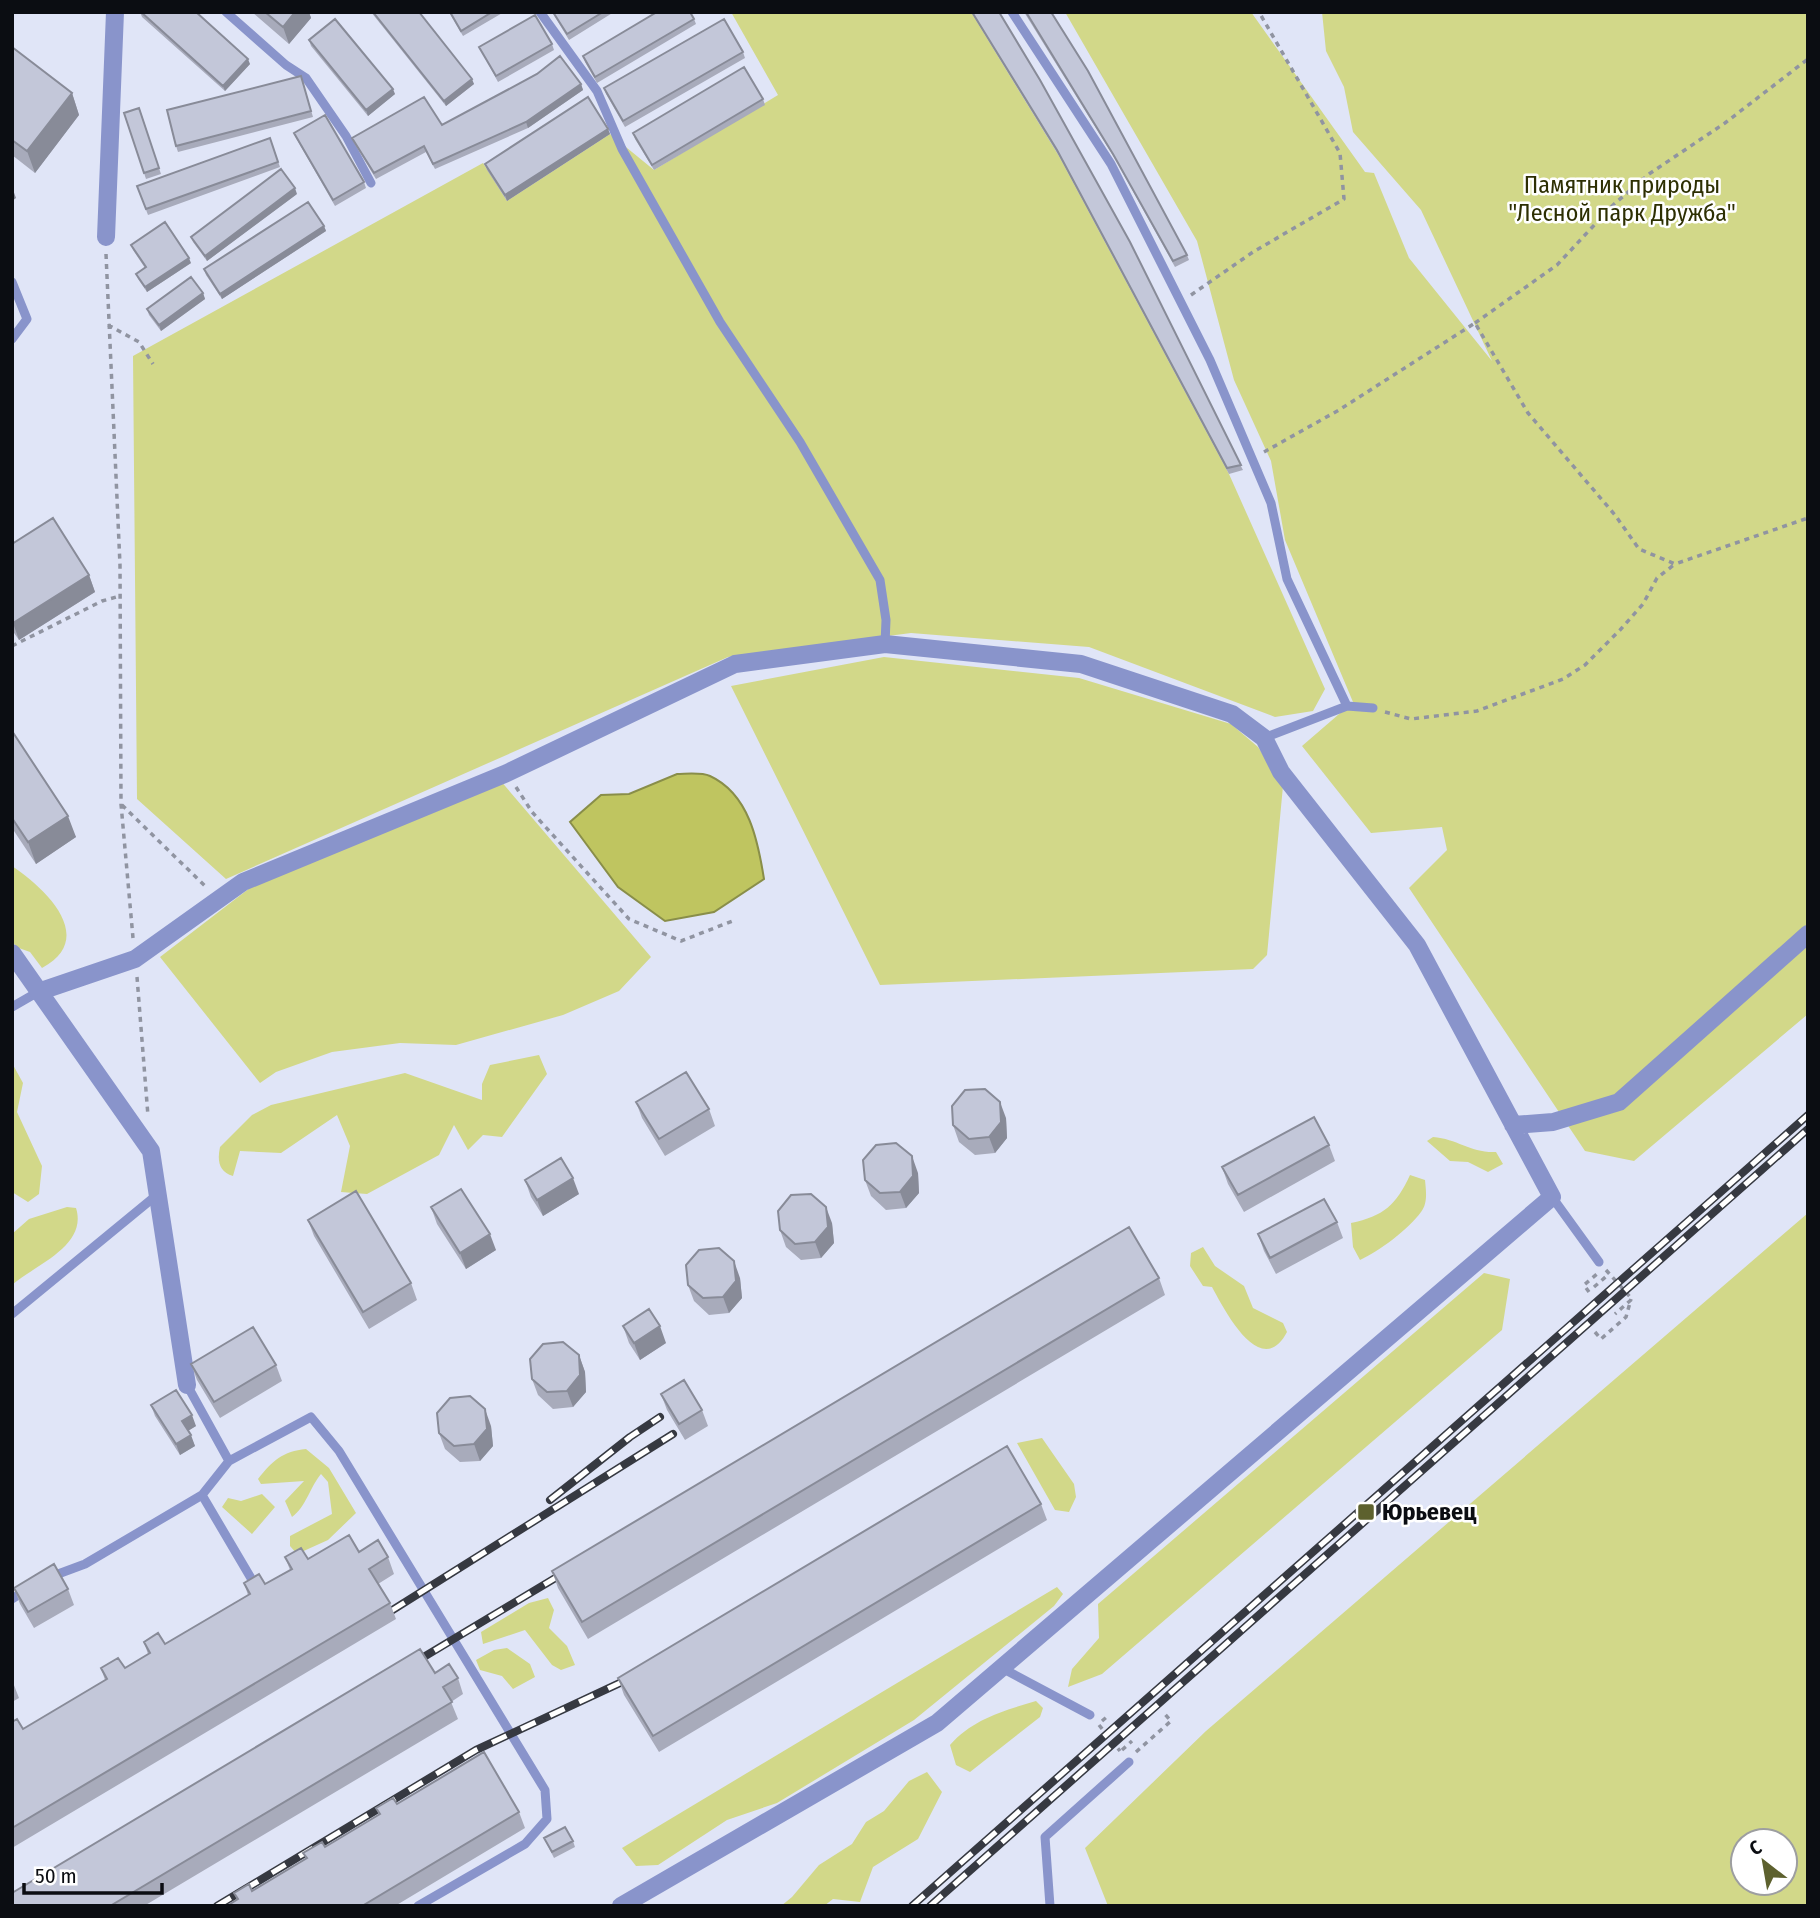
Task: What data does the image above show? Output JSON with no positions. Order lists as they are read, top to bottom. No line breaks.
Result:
{"parks":["Памятник природы \"Лесной парк Дружба\""],"places":{"transit":["Юрьевец"]},"scale_bar":"50 m","north":"top left"}
